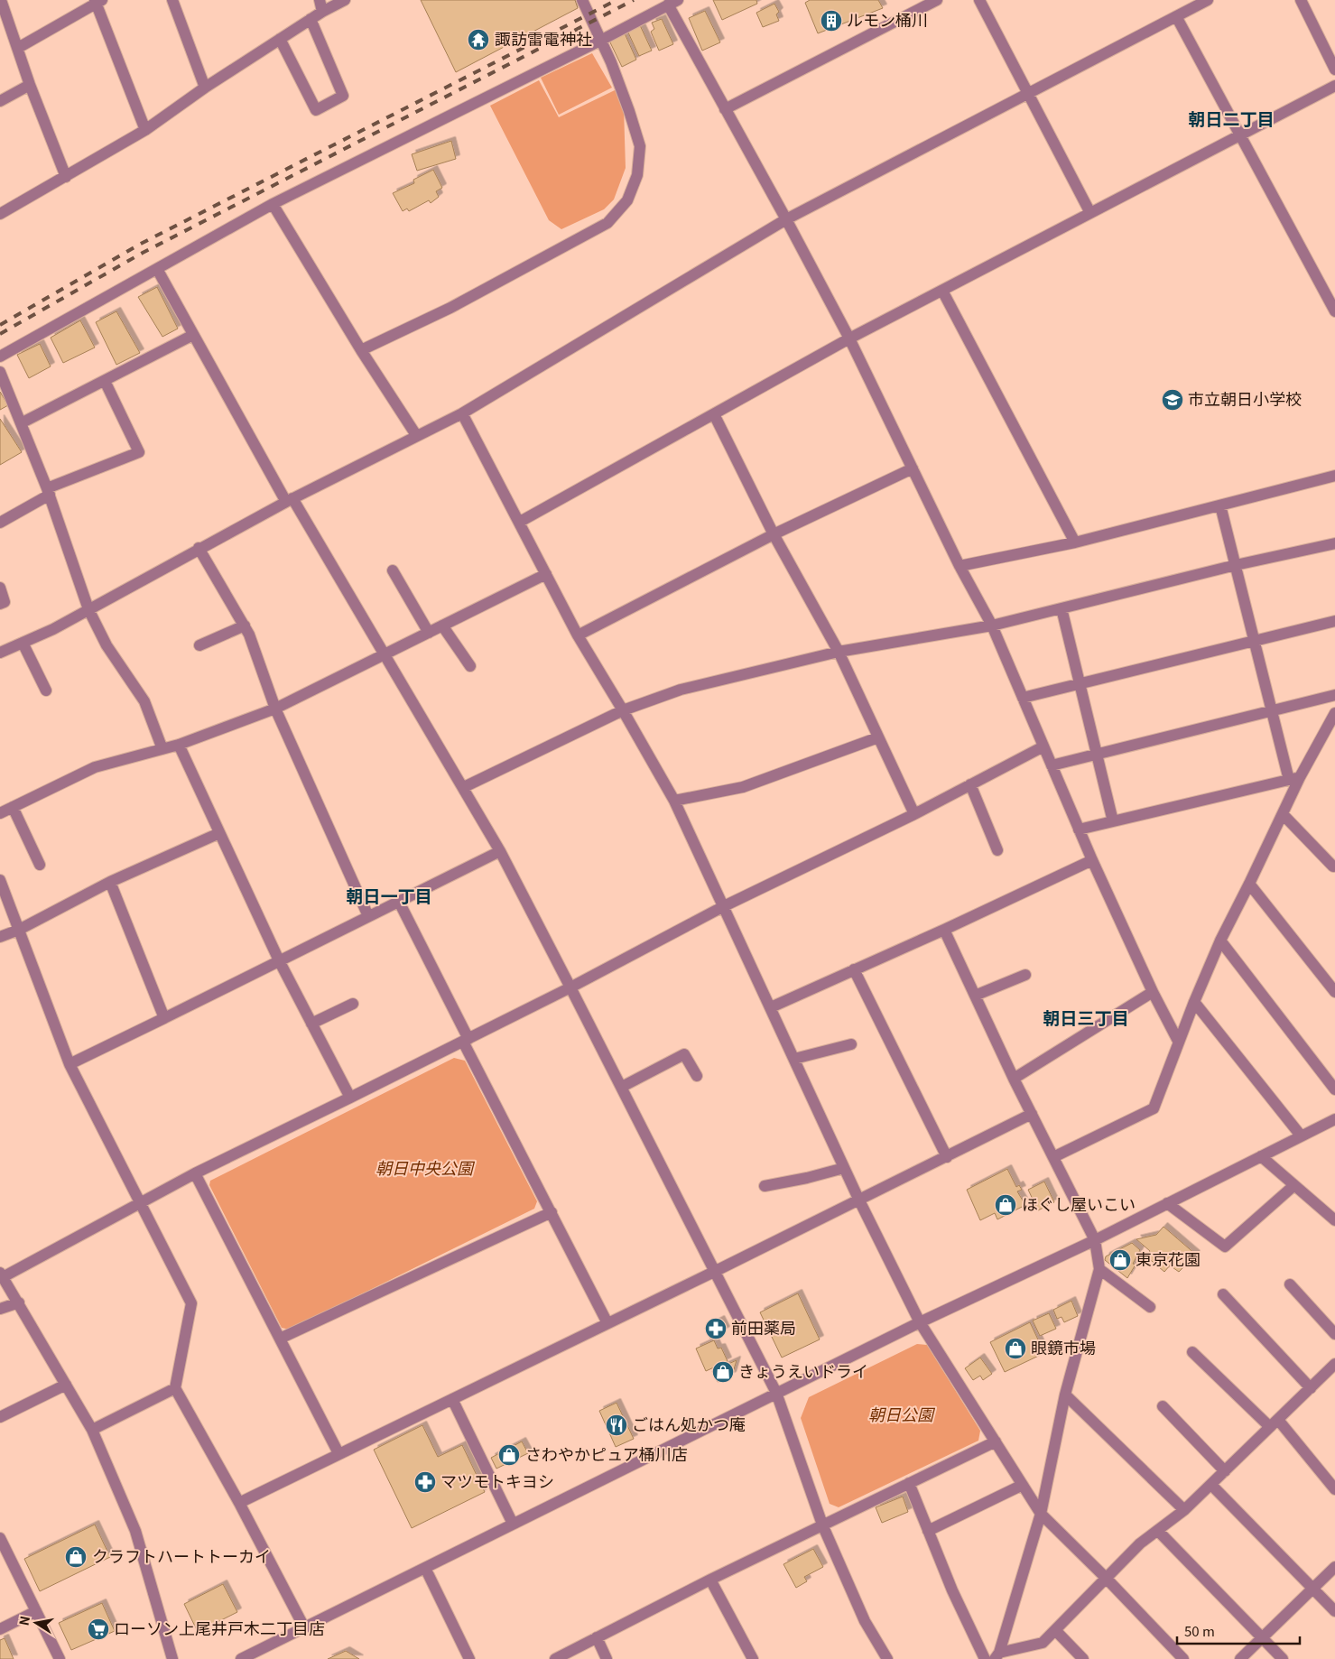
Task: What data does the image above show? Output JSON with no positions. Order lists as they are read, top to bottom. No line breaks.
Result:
{"districts":["朝日二丁目","朝日一丁目","朝日三丁目"],"parks":["朝日中央公園","朝日公園"],"places":{"building":["ルモン桶川"],"temple":["諏訪雷電神社"],"school or university":["市立朝日小学校"],"shop":["ほぐし屋いこい","東京花園","眼鏡市場","きょうえいドライ","さわやかピュア桶川店","クラフトハートトーカイ"],"pharmacy":["前田薬局","マツモトキヨシ"],"restaurant":["ごはん処かつ庵"],"supermarket":["ローソン上尾井戸木二丁目店"]},"scale_bar":"50 m","north":"left"}
